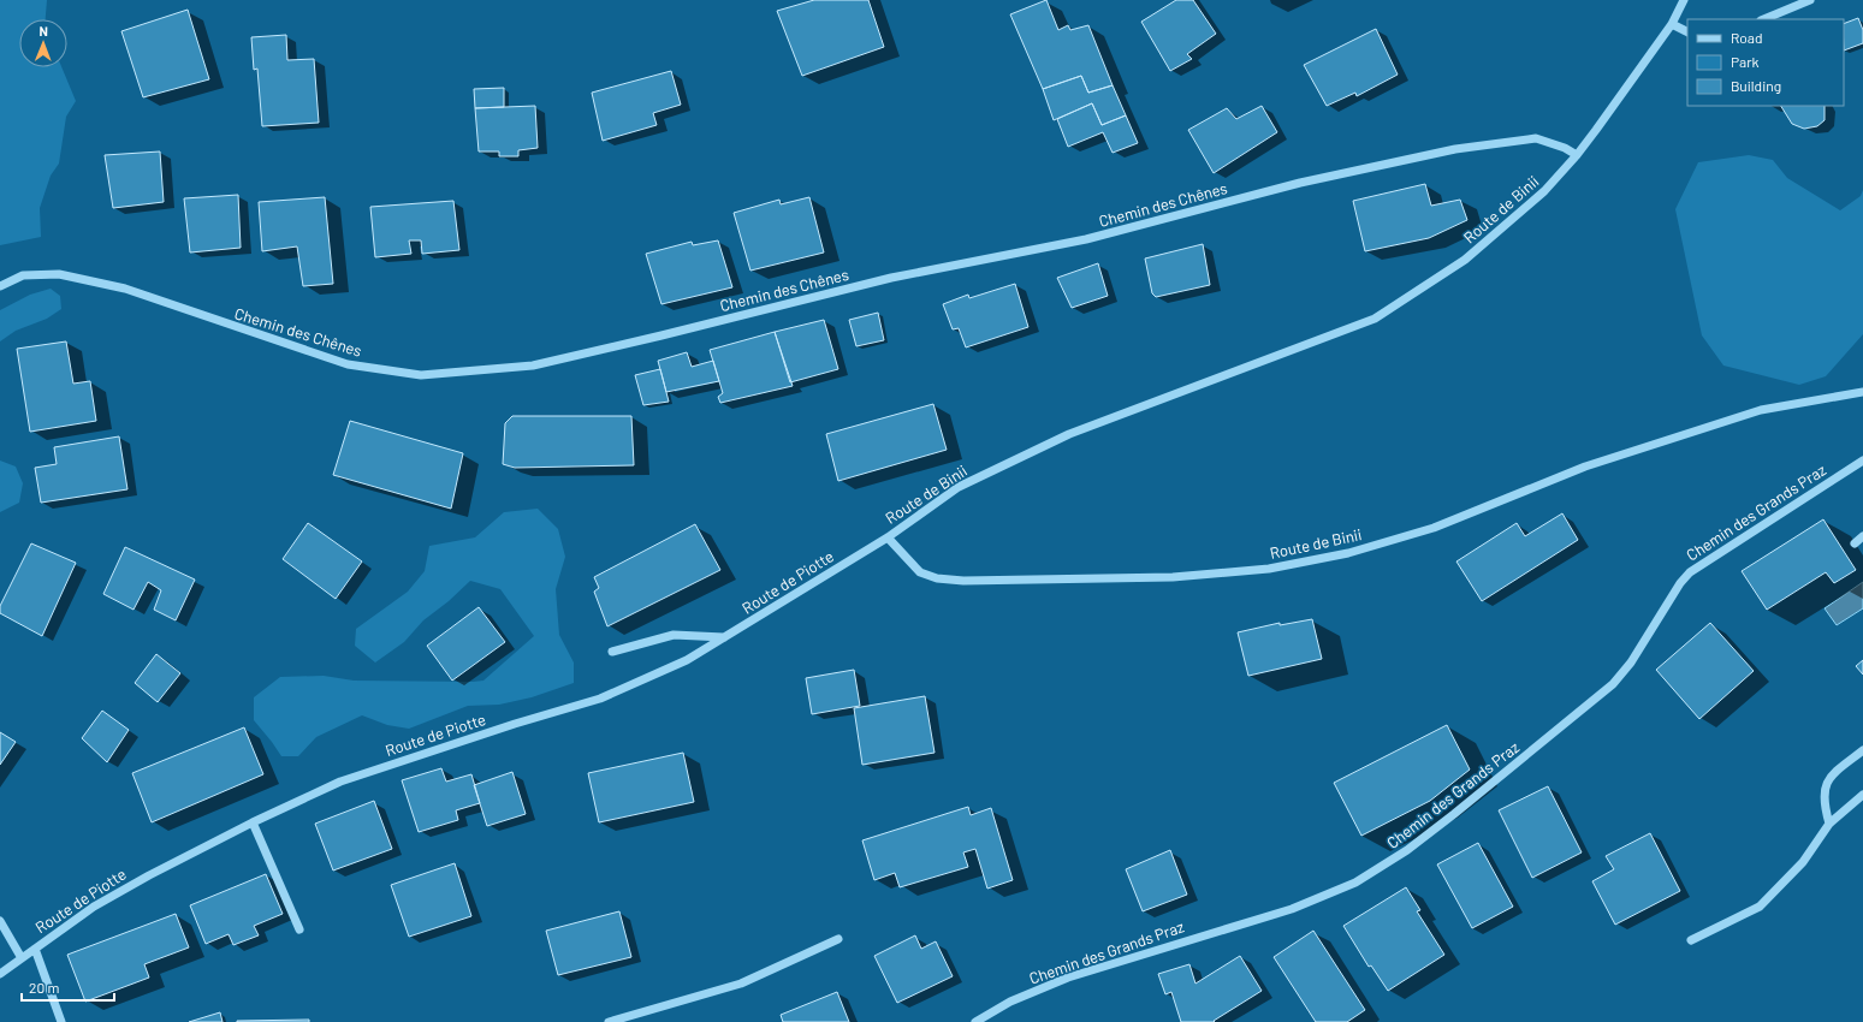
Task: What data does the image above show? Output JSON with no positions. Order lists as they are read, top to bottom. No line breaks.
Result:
{"streets":{"street":["Chemin des Chênes","Route de Binii","Chemin des Grands Praz","Route de Piotte"]},"crossings":[["Chemin des Chênes","Route de Binii"],["Route de Binii","Route de Piotte"]],"legend":["Road","Park","Building"],"scale_bar":"20 m","north":"top"}
